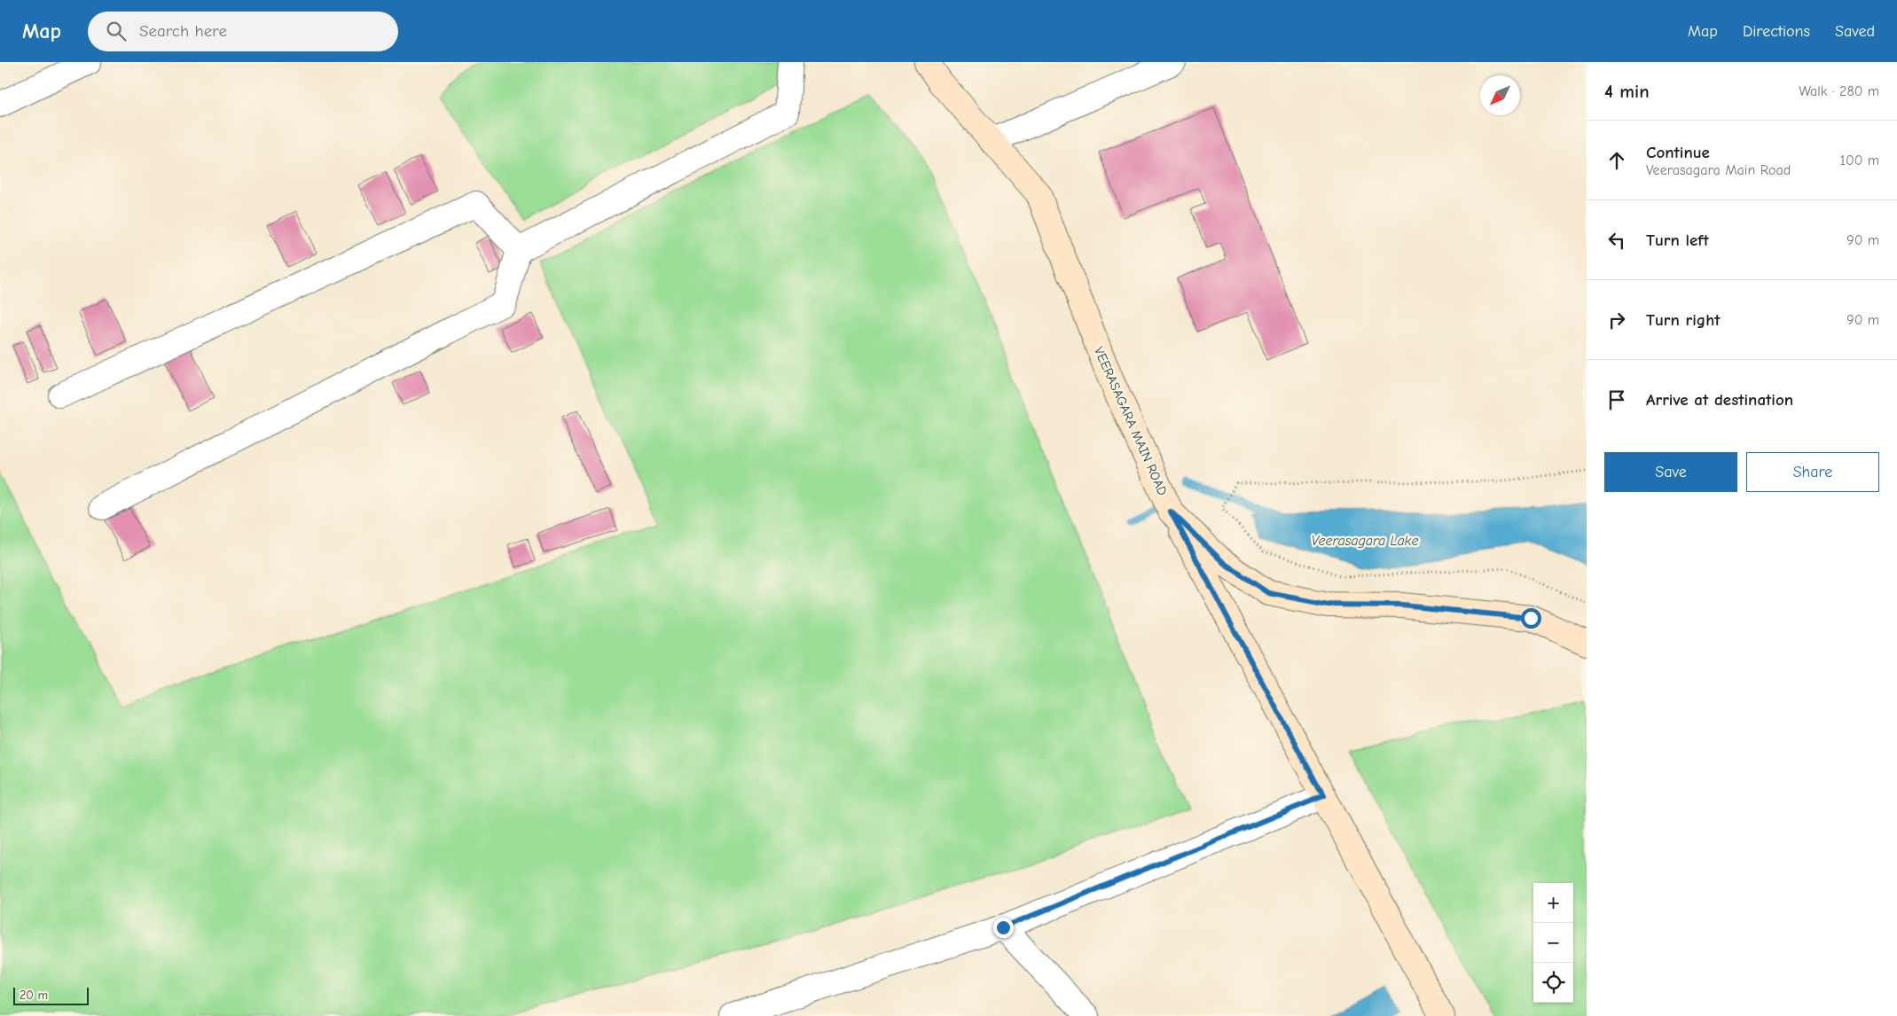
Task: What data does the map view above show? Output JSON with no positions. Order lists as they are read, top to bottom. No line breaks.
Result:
{"streets":{"street":["VEERASAGARA MAIN ROAD"]},"water":["Veerasagara Lake"],"scale_bar":"20 m","north":"bottom left","page":{"header":"Map","search":"Search here","nav":["Map","Directions","Saved"],"heading":["4 min","Walk · 280 m"],"list":[["Continue","Veerasagara Main Road","100 m"],["Turn left","90 m"],["Turn right","90 m"],"Arrive at destination"],"buttons":["Save","Share"],"map_buttons":["+","−"],"scale":"20 m"}}
